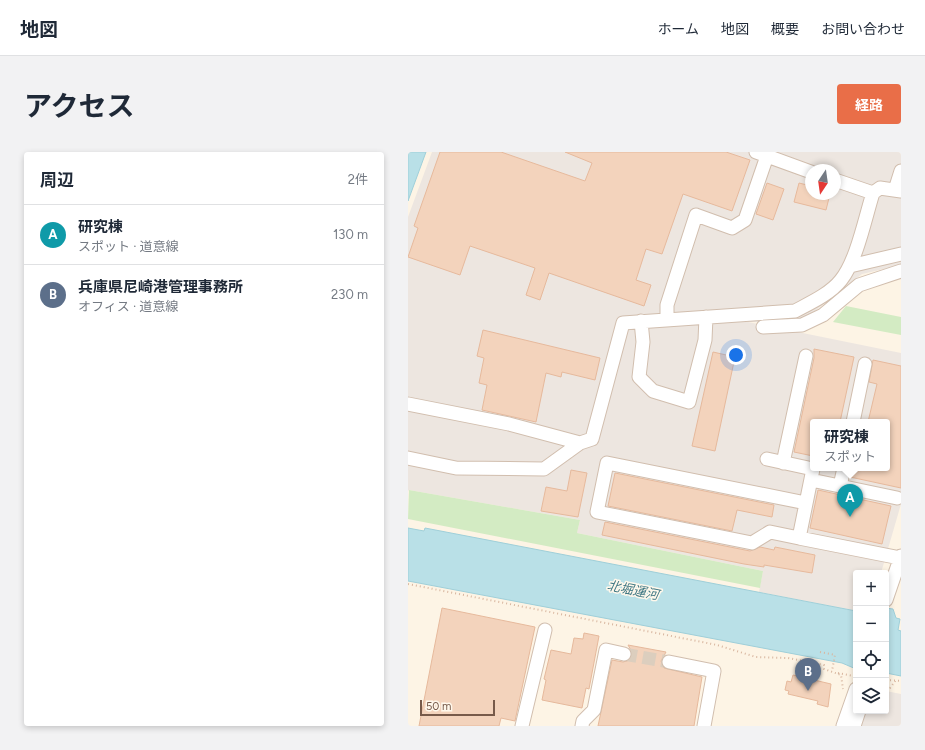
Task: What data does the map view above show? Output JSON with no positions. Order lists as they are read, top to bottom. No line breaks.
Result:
{"water":["北堀運河"],"scale_bar":"50 m","north":"bottom","page":{"header":"地図","nav":["ホーム","地図","概要","お問い合わせ"],"title":"アクセス","buttons":"経路","heading":["周辺","2件"],"list":[{"mark":"A","name":"研究棟","note":"スポット · 道意線","value":"130 m"},{"mark":"B","name":"兵庫県尼崎港管理事務所","note":"オフィス · 道意線","value":"230 m"}],"popup":["研究棟","スポット"],"pins":["A","B"],"map_buttons":["+","−"],"scale":"50 m"}}
